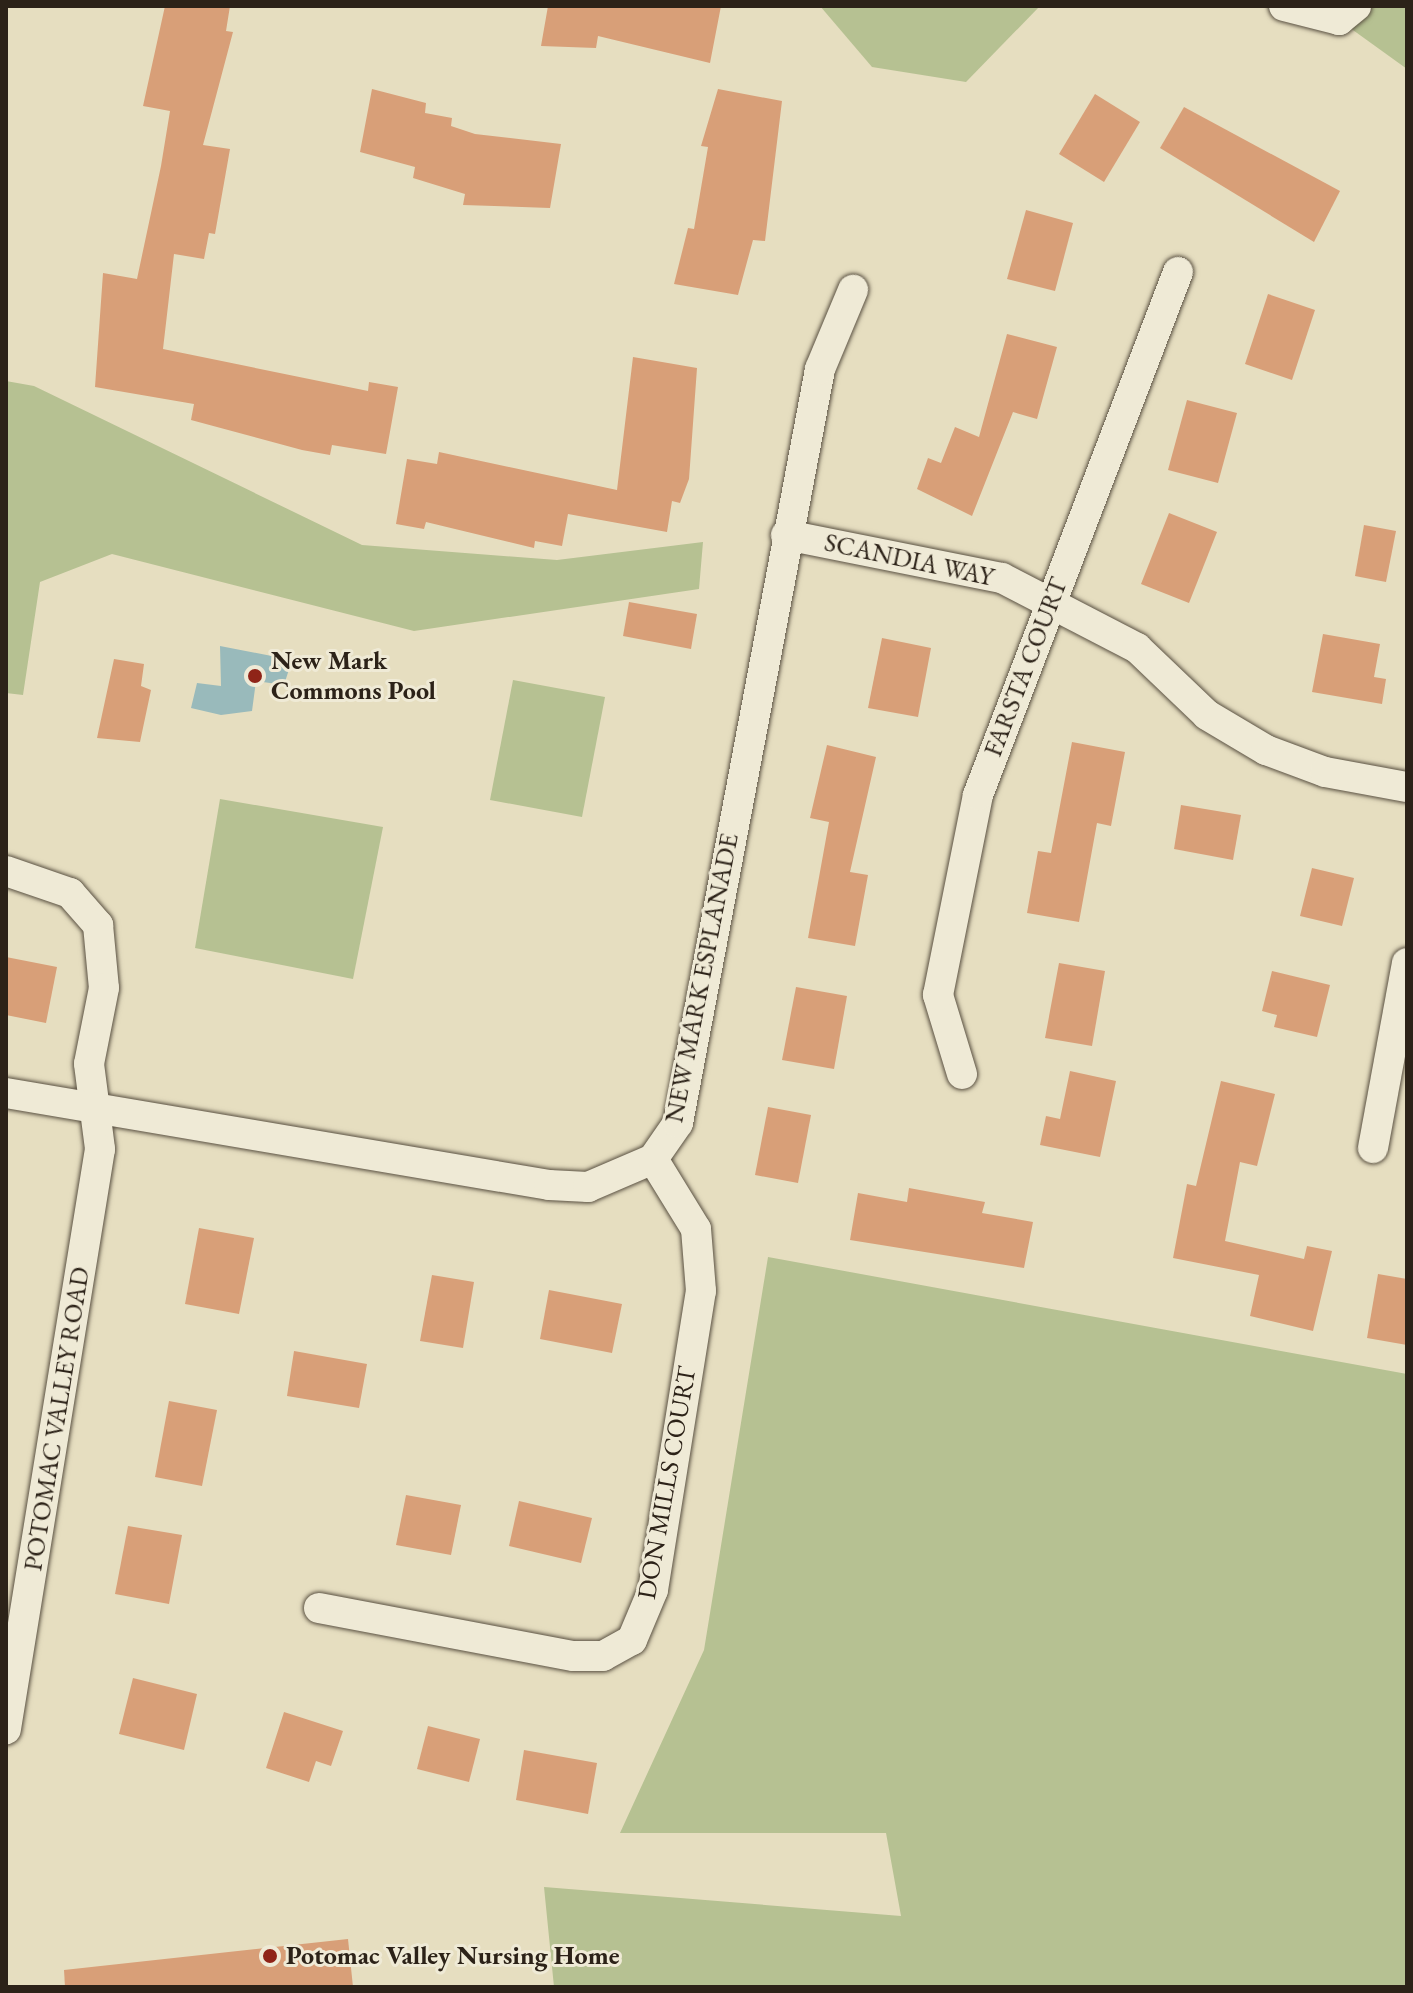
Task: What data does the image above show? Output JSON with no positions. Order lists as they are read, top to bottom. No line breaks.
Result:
{"streets":{"street":["SCANDIA WAY","FARSTA COURT","NEW MARK ESPLANADE","POTOMAC VALLEY ROAD","DON MILLS COURT"]},"crossings":[["SCANDIA WAY","FARSTA COURT"],["SCANDIA WAY","NEW MARK ESPLANADE"],["NEW MARK ESPLANADE","DON MILLS COURT"]],"places":["New Mark Commons Pool","Potomac Valley Nursing Home"]}
